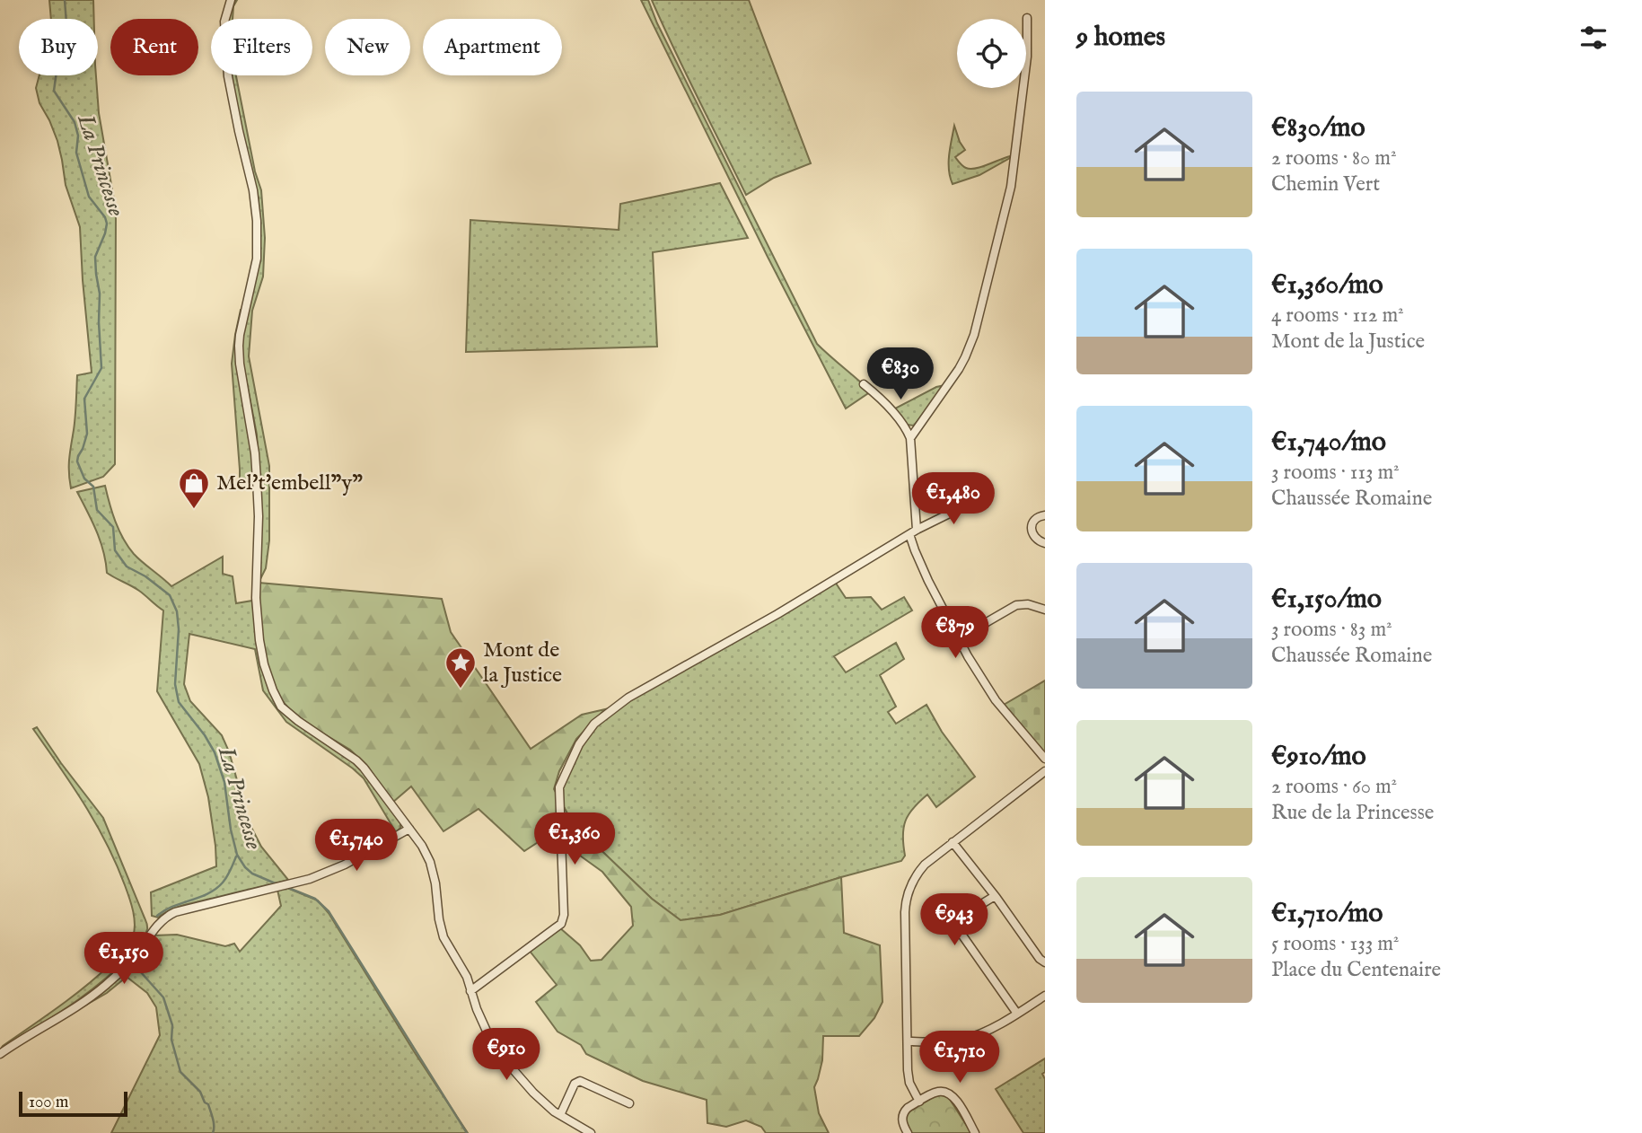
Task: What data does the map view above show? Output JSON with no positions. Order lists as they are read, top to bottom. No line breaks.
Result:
{"water":["La Princesse"],"places":{"shop":["Mel't'embell\"y\""],"place":["Mont de la Justice"]},"scale_bar":"100 m","page":{"heading":"9 homes","chip":["Buy","Rent","Filters","New","Apartment"],"list":[{"name":"€830/mo","note":"2 rooms · 80 m² · Chemin Vert"},{"name":"€1,360/mo","note":"4 rooms · 112 m² · Mont de la Justice"},{"name":"€1,740/mo","note":"3 rooms · 113 m² · Chaussée Romaine"},{"name":"€1,150/mo","note":"3 rooms · 83 m² · Chaussée Romaine"},{"name":"€910/mo","note":"2 rooms · 60 m² · Rue de la Princesse"},{"name":"€1,710/mo","note":"5 rooms · 133 m² · Place du Centenaire"}],"price":["€830","€1,480","€879","€1,360","€1,740","€943","€1,150","€910","€1,710"],"scale":"100 m"}}
